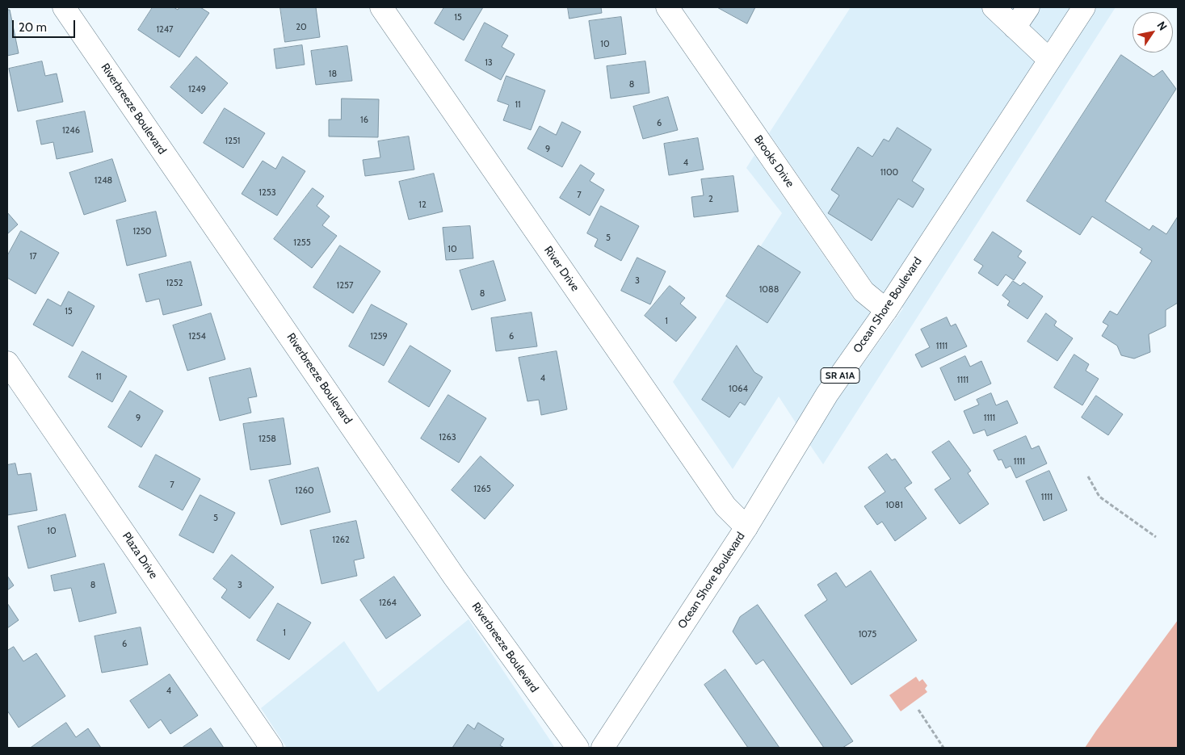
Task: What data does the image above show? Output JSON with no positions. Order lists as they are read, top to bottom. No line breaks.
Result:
{"streets":{"street":["Riverbreeze Boulevard","Brooks Drive","River Drive","Ocean Shore Boulevard","SR A1A","Plaza Drive"]},"crossings":[["Brooks Drive","Ocean Shore Boulevard"],["River Drive","Ocean Shore Boulevard"]],"house_numbers":["15","20","1247","10","13","18","8","1249","11","16","6","1246","1251","9","4","1100","1248","1253","7","2","12","1250","5","1255","10","17","3","1252","1257","1088","8","15","1","1254","1259","6","1111","11","4","1111","1064","9","1111","1263","1258","1111","7","1265","1260","1111","1081","5","10","1262","8","3","1264","1","1075","6","4"],"scale_bar":"20 m","north":"top right"}
